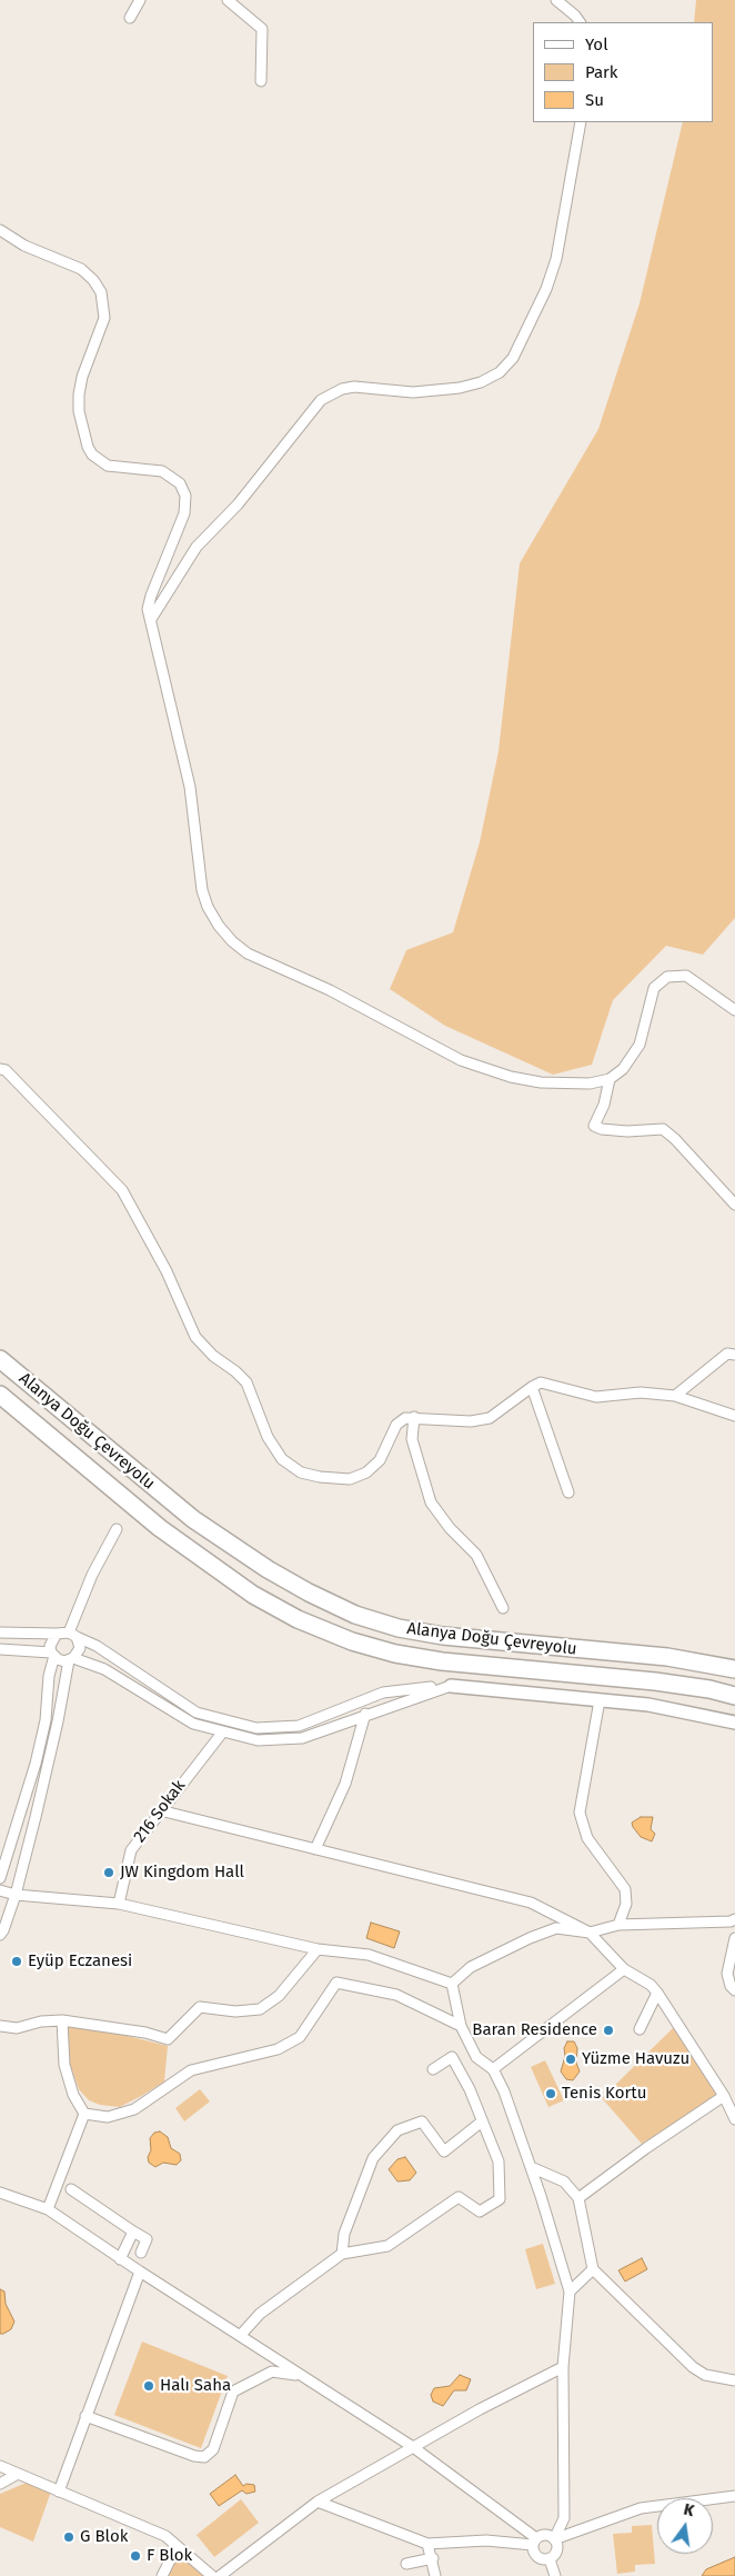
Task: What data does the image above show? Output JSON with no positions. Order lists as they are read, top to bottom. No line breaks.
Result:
{"streets":{"highway":["Alanya Doğu Çevreyolu"],"street":["216 Sokak"]},"places":["JW Kingdom Hall","Eyüp Eczanesi","Baran Residence","Yüzme Havuzu","Tenis Kortu","Halı Saha","G Blok","F Blok"],"legend":["Yol","Park","Su"],"north":"top"}
